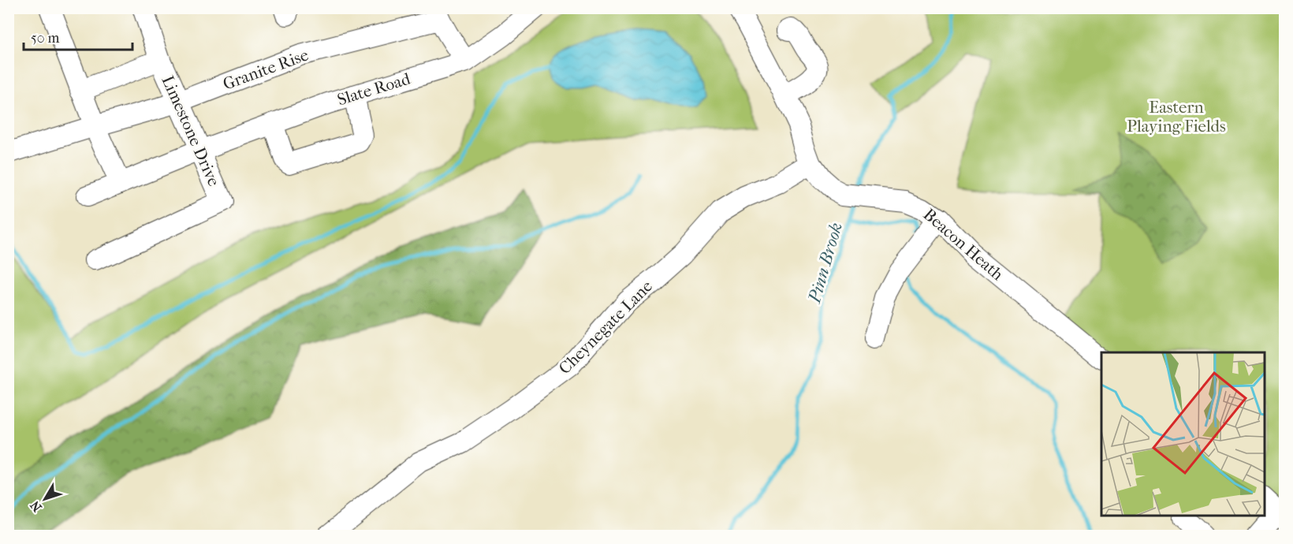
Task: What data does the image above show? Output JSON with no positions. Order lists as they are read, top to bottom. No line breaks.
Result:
{"streets":{"street":["Granite Rise","Slate Road","Limestone Drive","Beacon Heath","Cheynegate Lane"]},"crossings":[["Granite Rise","Limestone Drive"],["Slate Road","Limestone Drive"],["Beacon Heath","Cheynegate Lane"]],"water":["Pinn Brook"],"parks":["Eastern Playing Fields"],"scale_bar":"50 m","north":"bottom left"}
